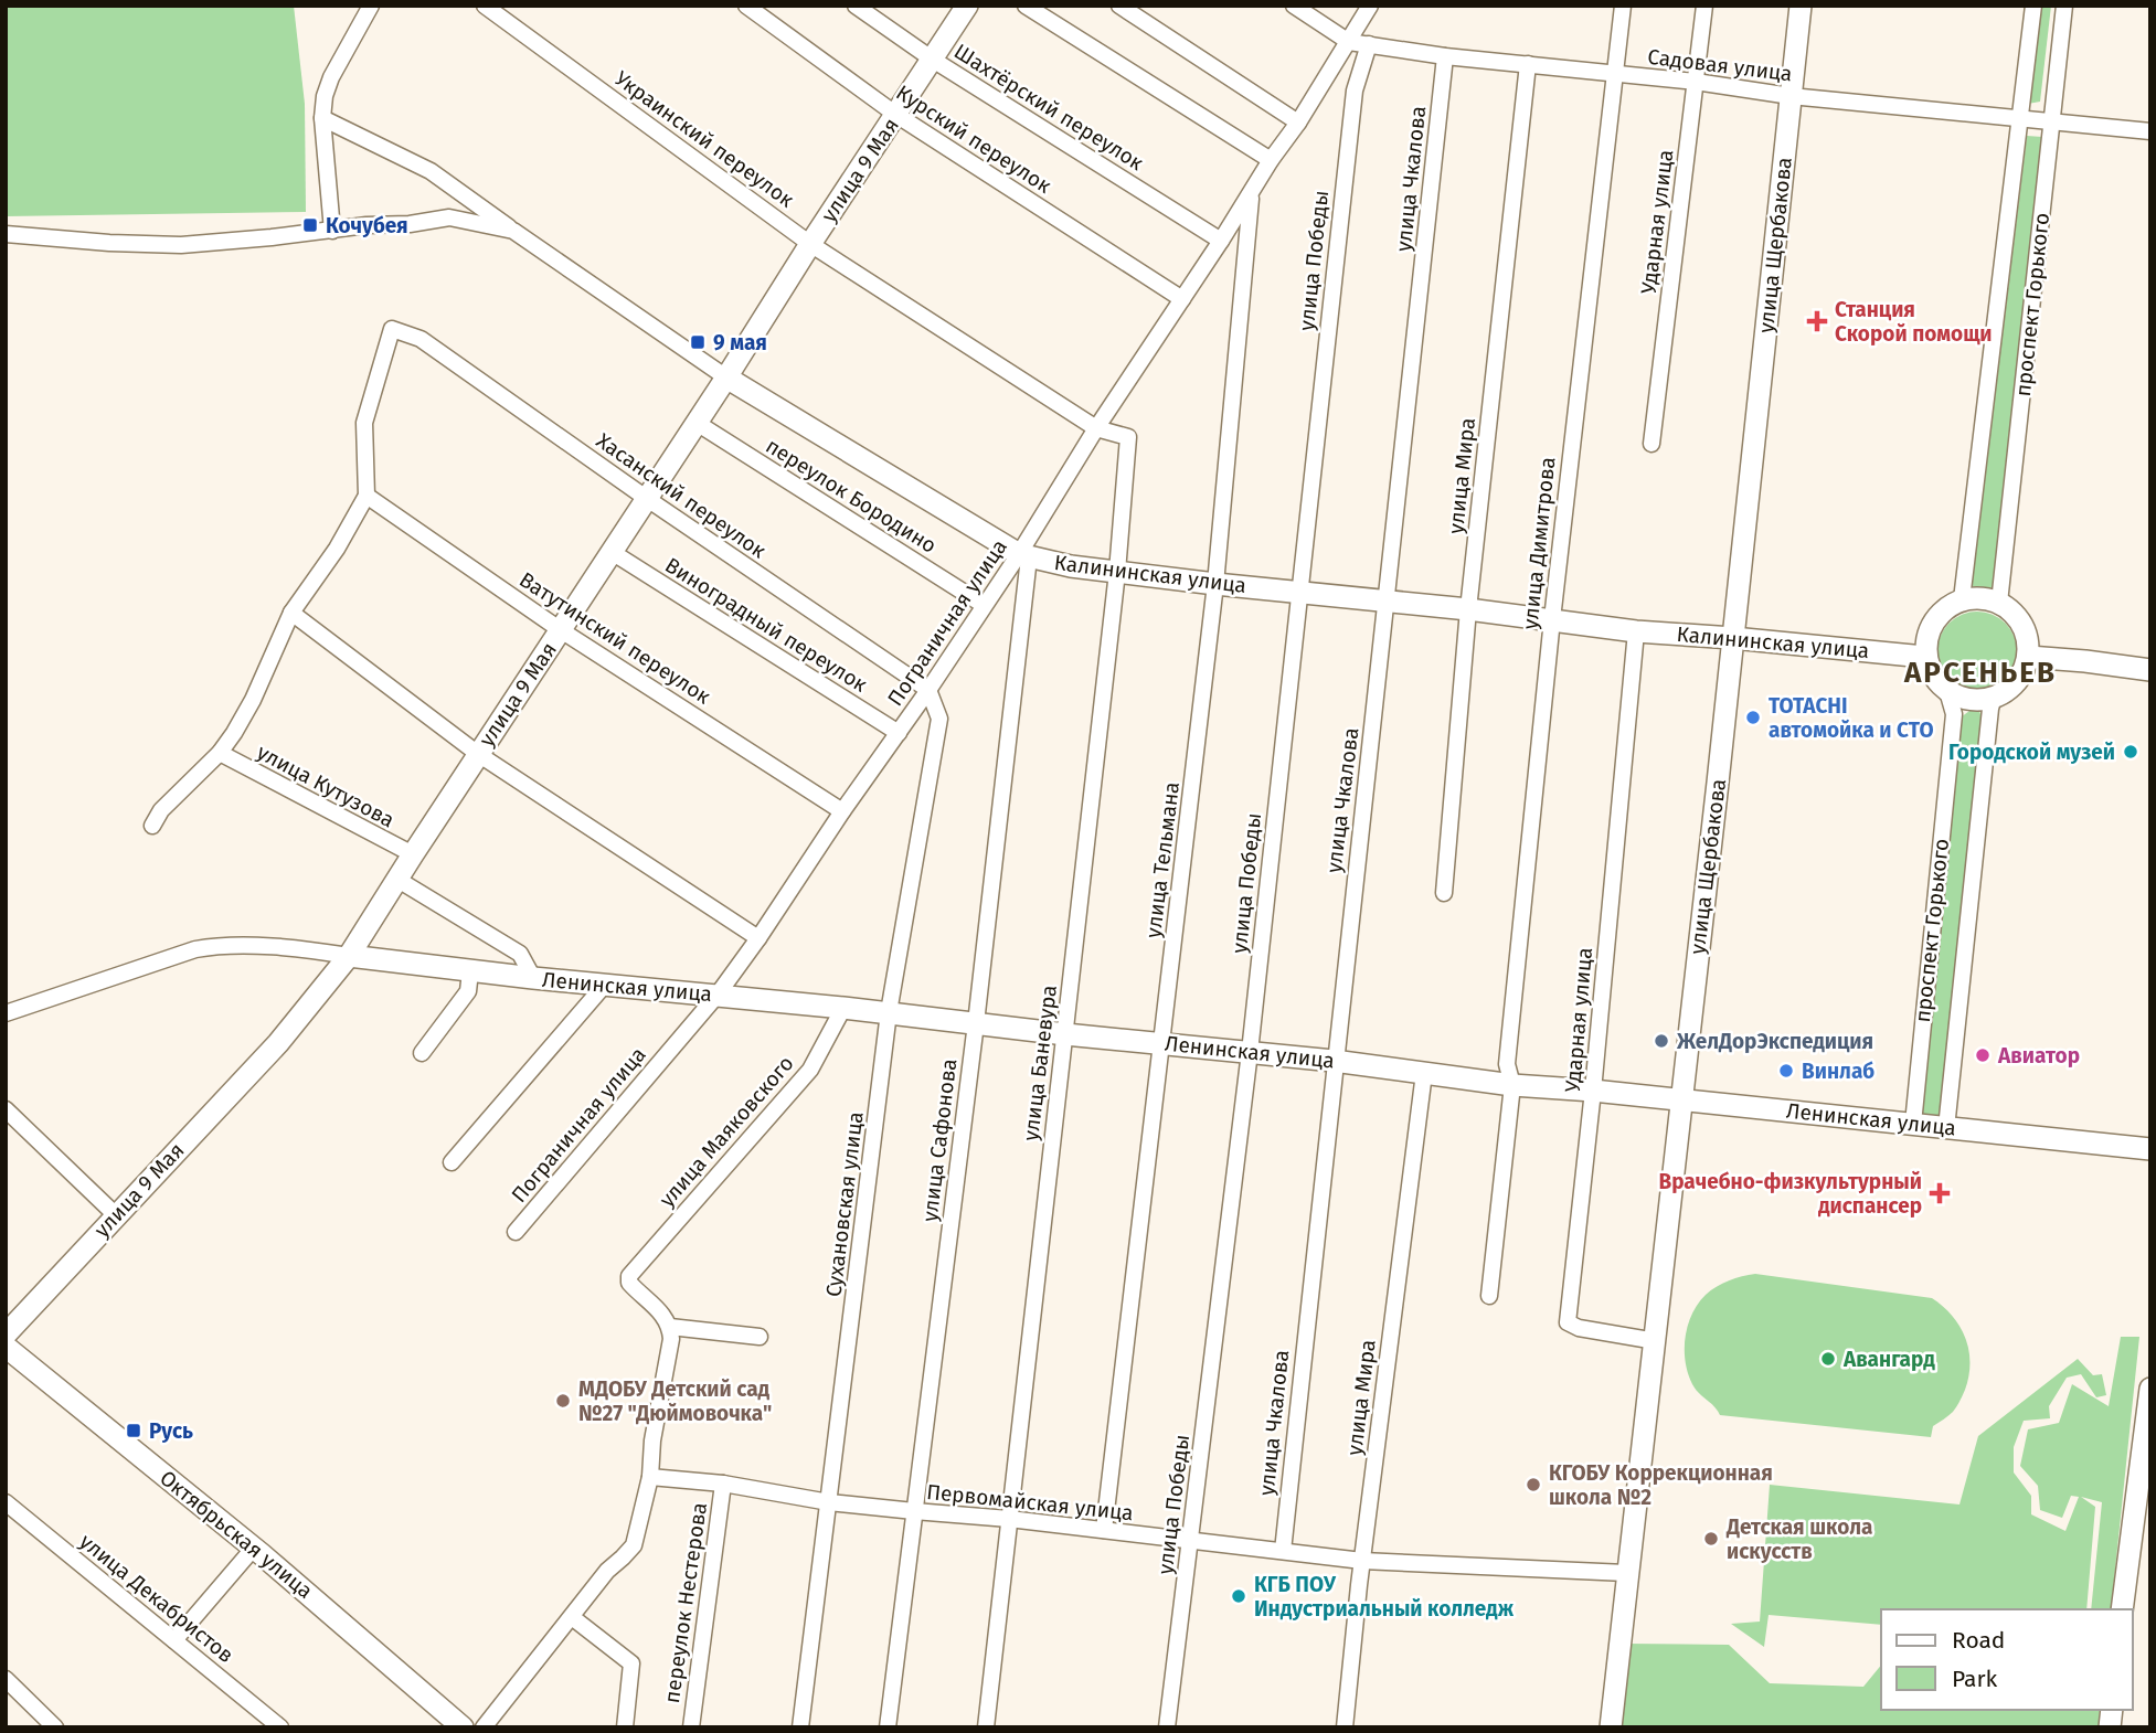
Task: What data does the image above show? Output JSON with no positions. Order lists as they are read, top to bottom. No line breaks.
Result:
{"streets":{"main road":["улица 9 Мая","улица Щербакова","проспект Горького","Калининская улица","Ленинская улица","Октябрьская улица"],"street":["Садовая улица","Шахтёрский переулок","Украинский переулок","Курский переулок","улица Чкалова","Ударная улица","улица Победы","улица Мира","Хасанский переулок","переулок Бородино","улица Димитрова","Пограничная улица","Виноградный переулок","Ватутинский переулок","улица Кутузова","улица Тельмана","улица Баневура","улица Маяковского","улица Сафонова","Сухановская улица","Первомайская улица","улица Декабристов","переулок Нестерова"]},"crossings":[["Садовая улица","улица Чкалова"],["Садовая улица","Ударная улица"],["Садовая улица","улица Щербакова"],["Садовая улица","улица Победы"],["Садовая улица","проспект Горького"],["Садовая улица","улица Мира"],["Садовая улица","улица Димитрова"],["Садовая улица","Пограничная улица"],["Шахтёрский переулок","улица 9 Мая"],["Шахтёрский переулок","Пограничная улица"],["Украинский переулок","улица 9 Мая"],["Украинский переулок","Пограничная улица"],["Украинский переулок","улица Баневура"],["Курский переулок","улица 9 Мая"],["Курский переулок","Пограничная улица"],["улица 9 Мая","Хасанский переулок"],["улица 9 Мая","переулок Бородино"],["улица 9 Мая","Калининская улица"],["улица 9 Мая","Виноградный переулок"],["улица 9 Мая","Ватутинский переулок"],["улица 9 Мая","улица Кутузова"],["улица 9 Мая","Ленинская улица"],["улица Чкалова","Калининская улица"],["улица Чкалова","Ленинская улица"],["улица Чкалова","Первомайская улица"],["Ударная улица","улица Щербакова"],["Ударная улица","Калининская улица"],["Ударная улица","Ленинская улица"],["улица Щербакова","Калининская улица"],["улица Щербакова","Ленинская улица"],["улица Щербакова","Первомайская улица"],["улица Победы","Калининская улица"],["улица Победы","Ленинская улица"],["улица Победы","Первомайская улица"],["проспект Горького","Калининская улица"],["проспект Горького","Ленинская улица"],["улица Мира","Калининская улица"],["улица Мира","Ленинская улица"],["улица Мира","Первомайская улица"],["Хасанский переулок","Пограничная улица"],["Хасанский переулок","Ватутинский переулок"],["Хасанский переулок","Сухановская улица"],["переулок Бородино","Пограничная улица"],["улица Димитрова","Калининская улица"],["улица Димитрова","Ленинская улица"],["Калининская улица","Пограничная улица"],["Калининская улица","улица Тельмана"],["Калининская улица","улица Баневура"],["Калининская улица","улица Сафонова"],["Пограничная улица","Виноградный переулок"],["Пограничная улица","Ватутинский переулок"],["Пограничная улица","улица Тельмана"],["Пограничная улица","Ленинская улица"],["Пограничная улица","улица Баневура"],["Пограничная улица","улица Сафонова"],["Пограничная улица","Сухановская улица"],["улица Тельмана","Ленинская улица"],["улица Тельмана","Первомайская улица"],["Ленинская улица","улица Баневура"],["Ленинская улица","улица Маяковского"],["Ленинская улица","улица Сафонова"],["Ленинская улица","Сухановская улица"],["улица Баневура","Первомайская улица"],["улица Сафонова","Первомайская улица"],["Сухановская улица","Первомайская улица"],["Первомайская улица","переулок Нестерова"]],"districts":["АРСЕНЬЕВ"],"places":{"transit":["Кочубея","9 мая","Русь"],"health":["Станция Скорой помощи","Врачебно-физкультурный диспансер"],"other":["TOTACHI автомойка и СТО","Городской музей","ЖелДорЭкспедиция","Авиатор","Винлаб","Авангард","МДОБУ Детский сад №27 \"Дюймовочка\"","КГОБУ Коррекционная школа №2","Детская школа искусств","КГБ ПОУ Индустриальный колледж"]},"legend":["Road","Park"]}
